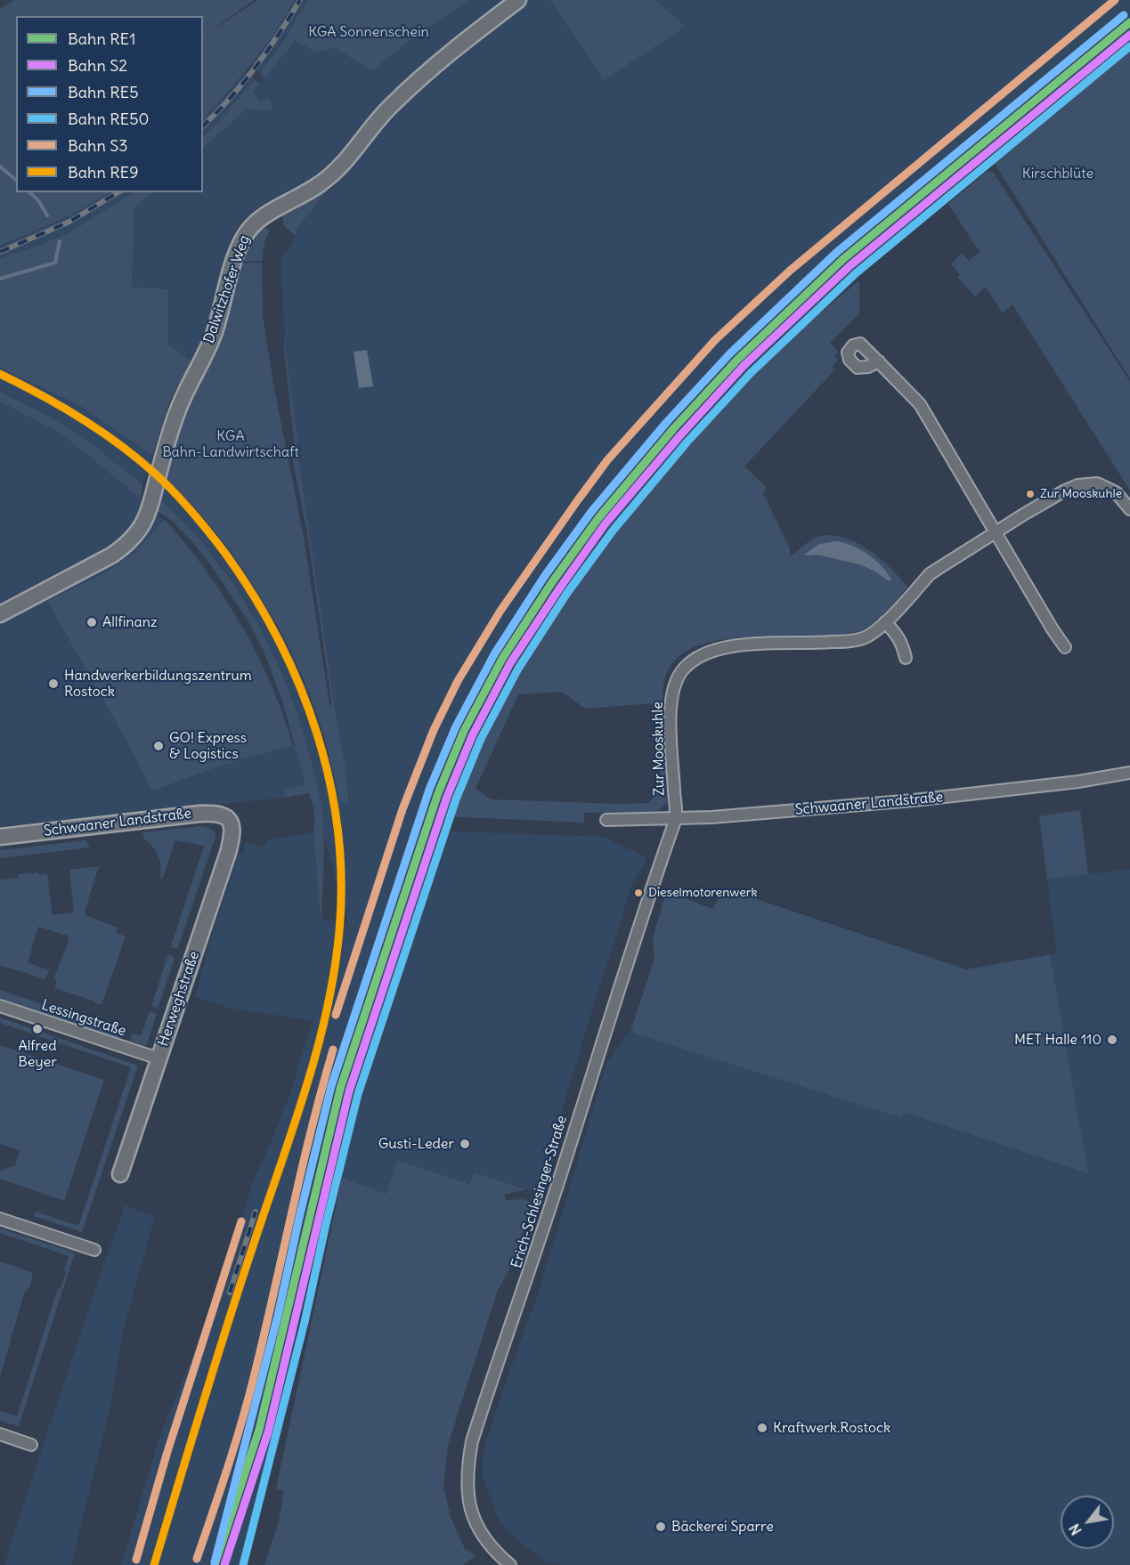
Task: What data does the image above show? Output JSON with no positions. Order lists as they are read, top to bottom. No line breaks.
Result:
{"streets":{"street":["Dalwitzhofer Weg","Zur Mooskuhle","Schwaaner Landstraße","Herweghstraße","Lessingstraße","Erich-Schlesinger-Straße"]},"crossings":[["Zur Mooskuhle","Schwaaner Landstraße"],["Zur Mooskuhle","Erich-Schlesinger-Straße"],["Schwaaner Landstraße","Herweghstraße"],["Schwaaner Landstraße","Erich-Schlesinger-Straße"],["Herweghstraße","Lessingstraße"]],"parks":["KGA Sonnenschein","Kirschblüte","KGA Bahn-Landwirtschaft"],"places":["Zur Mooskuhle","Allfinanz","Handwerkerbildungszentrum Rostock","GO! Express & Logistics","Dieselmotorenwerk","Alfred Beyer","MET Halle 110","Gusti-Leder","Kraftwerk.Rostock","Bäckerei Sparre"],"lines":["rail line S3","rail line RE5","rail line RE1","rail line S2","rail line RE50","rail line RE9"],"legend":["Bahn RE1","Bahn S2","Bahn RE5","Bahn RE50","Bahn S3","Bahn RE9"],"north":"bottom left"}
